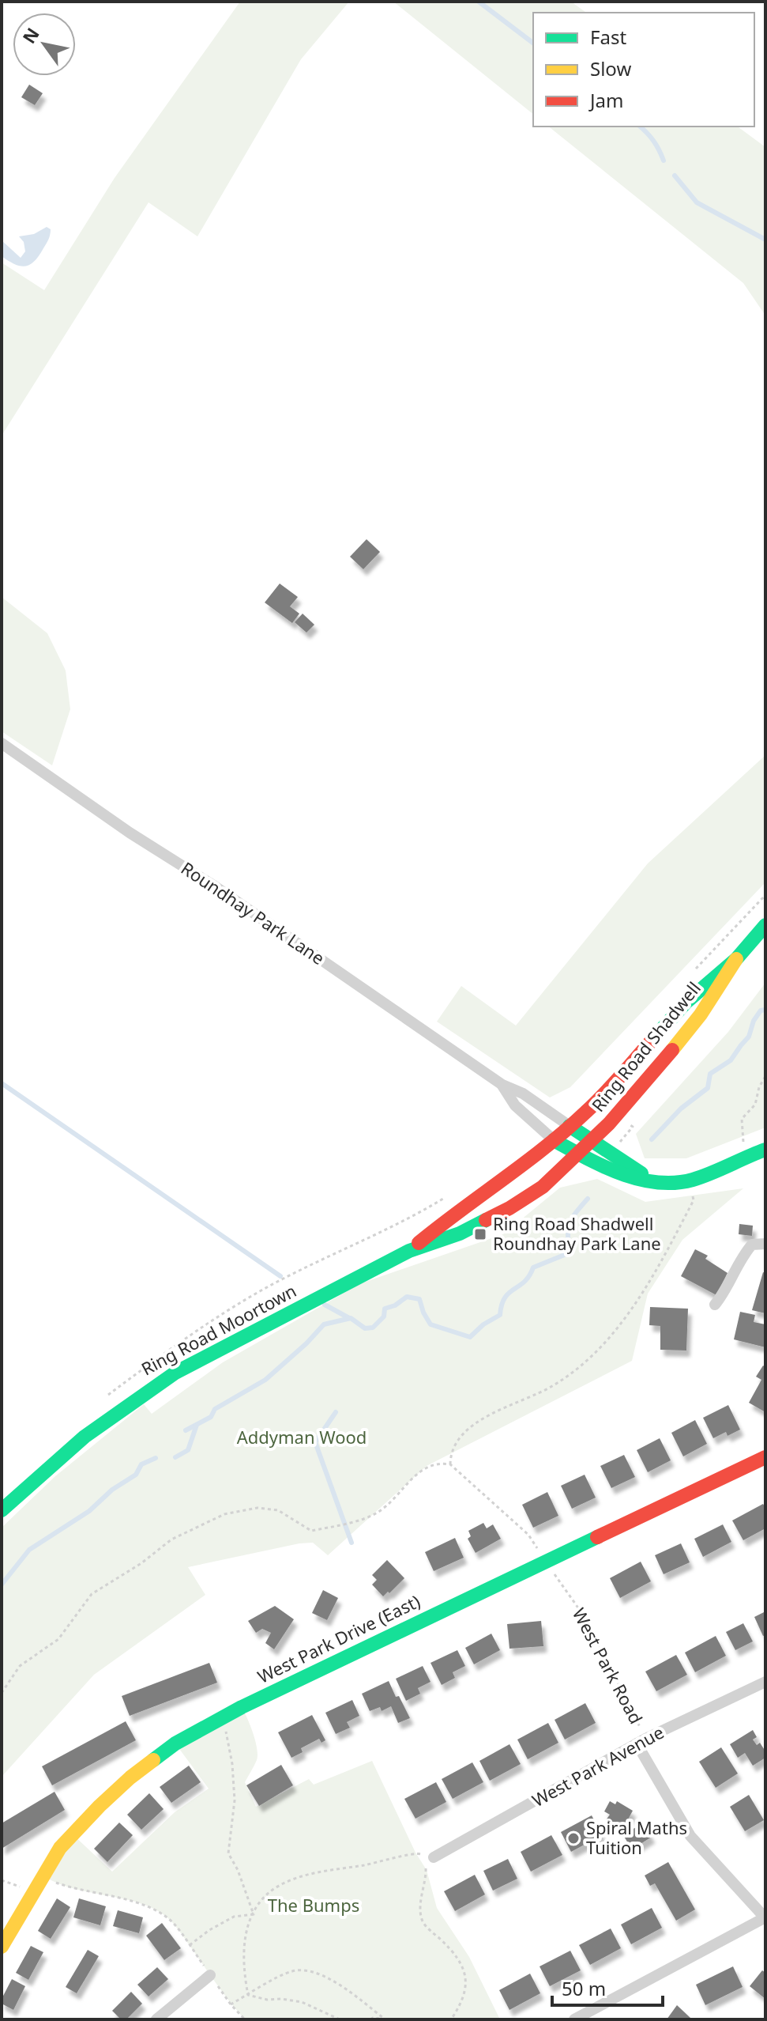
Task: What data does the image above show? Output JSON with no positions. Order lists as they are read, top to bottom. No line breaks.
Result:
{"streets":{"main road":["Ring Road Shadwell","Ring Road Moortown","West Park Drive (East)"],"street":["Roundhay Park Lane","West Park Road","West Park Avenue"]},"crossings":[["Roundhay Park Lane","Ring Road Shadwell"],["Roundhay Park Lane","Ring Road Moortown"],["Ring Road Shadwell","Ring Road Moortown"],["West Park Drive (East)","West Park Road"],["West Park Road","West Park Avenue"]],"parks":["Addyman Wood","The Bumps"],"places":{"transit":["Ring Road Shadwell Roundhay Park Lane"],"other":["Spiral Maths Tuition"]},"legend":["Fast","Slow","Jam"],"scale_bar":"50 m","north":"top left"}
